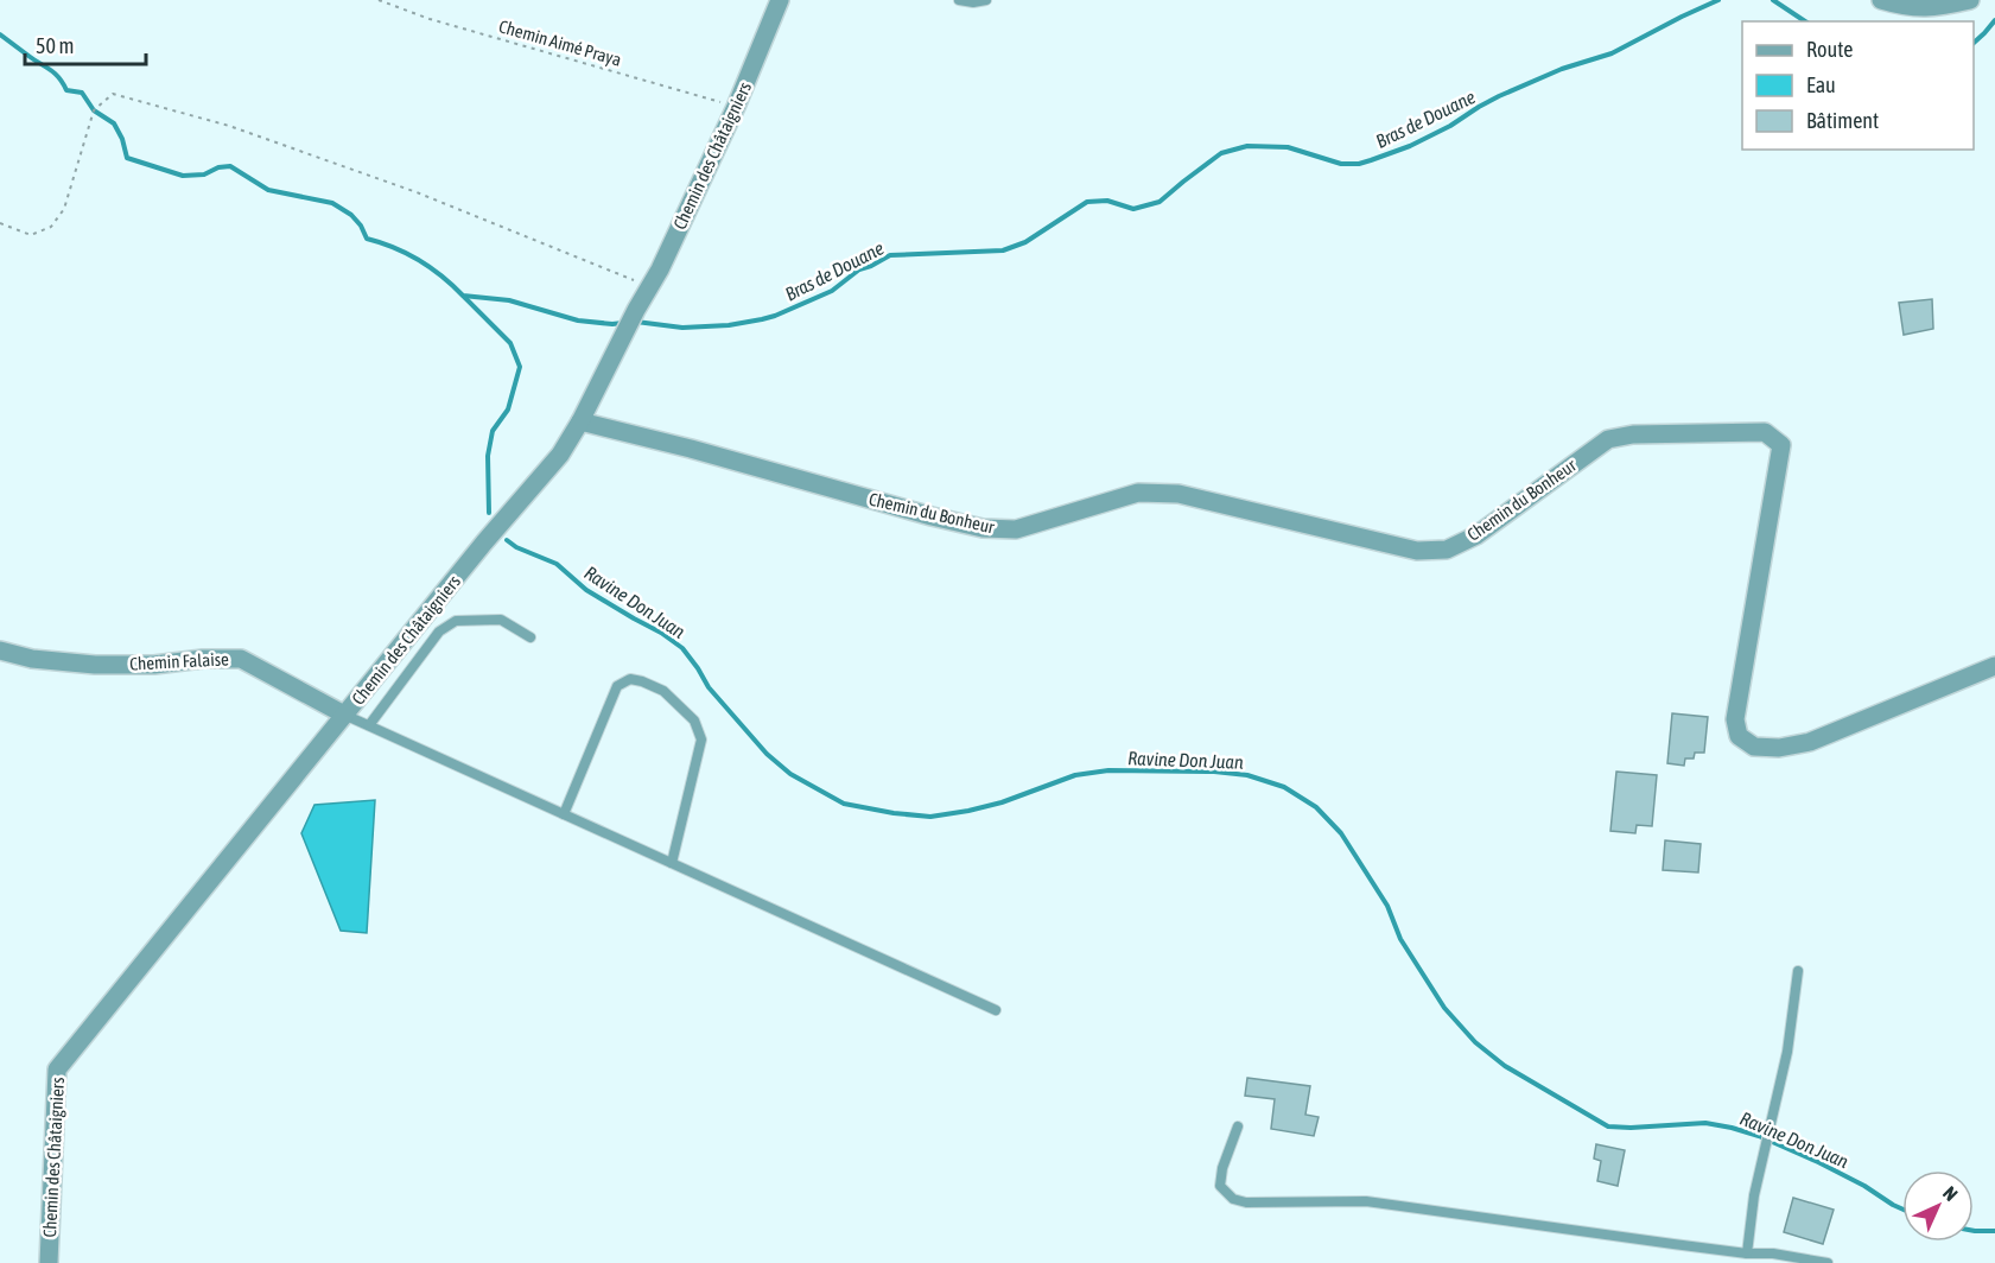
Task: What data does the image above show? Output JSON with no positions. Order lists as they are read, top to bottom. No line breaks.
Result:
{"streets":{"street":["Chemin des Châtaigniers","Chemin du Bonheur","Chemin Falaise"],"path":["Chemin Aimé Praya"]},"crossings":[["Chemin Aimé Praya","Chemin des Châtaigniers"],["Chemin des Châtaigniers","Chemin du Bonheur"],["Chemin des Châtaigniers","Chemin Falaise"]],"water":["Bras de Douane","Ravine Don Juan"],"legend":["Route","Eau","Bâtiment"],"scale_bar":"50 m","north":"top right"}
